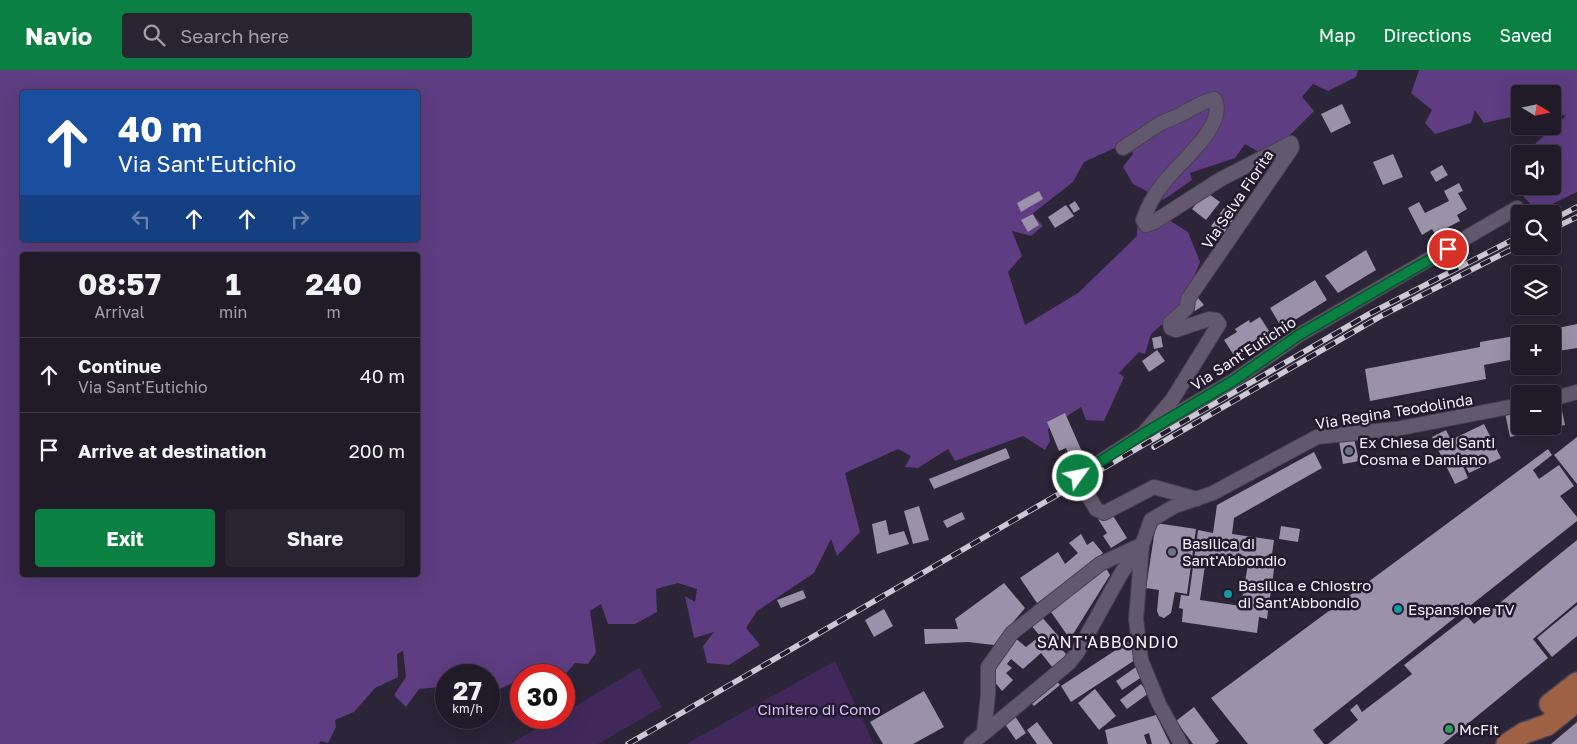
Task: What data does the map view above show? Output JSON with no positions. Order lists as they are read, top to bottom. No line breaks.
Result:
{"streets":{"street":["Via Selva Fiorita","Via Sant'Eutichio","Via Regina Teodolinda"]},"crossings":[["Via Selva Fiorita","Via Sant'Eutichio"]],"districts":["SANT'ABBONDIO"],"parks":["Cimitero di Como"],"places":["Ex Chiesa dei Santi Cosma e Damiano","Basilica di Sant'Abbondio","Basilica e Chiostro di Sant'Abbondio","Espansione TV","McFit"],"north":"right","page":{"header":"Navio","search":"Search here","nav":["Map","Directions","Saved"],"map_buttons":["+","−"],"turn":["40 m","Via Sant'Eutichio"],"eta":["08:57","Arrival","1","min","240","m"],"list":[{"name":"Continue","note":"Via Sant'Eutichio","value":"40 m"},{"name":"Arrive at destination","value":"200 m"}],"buttons":["Exit","Share"],"speed":"27 km/h","limit":"30"}}
